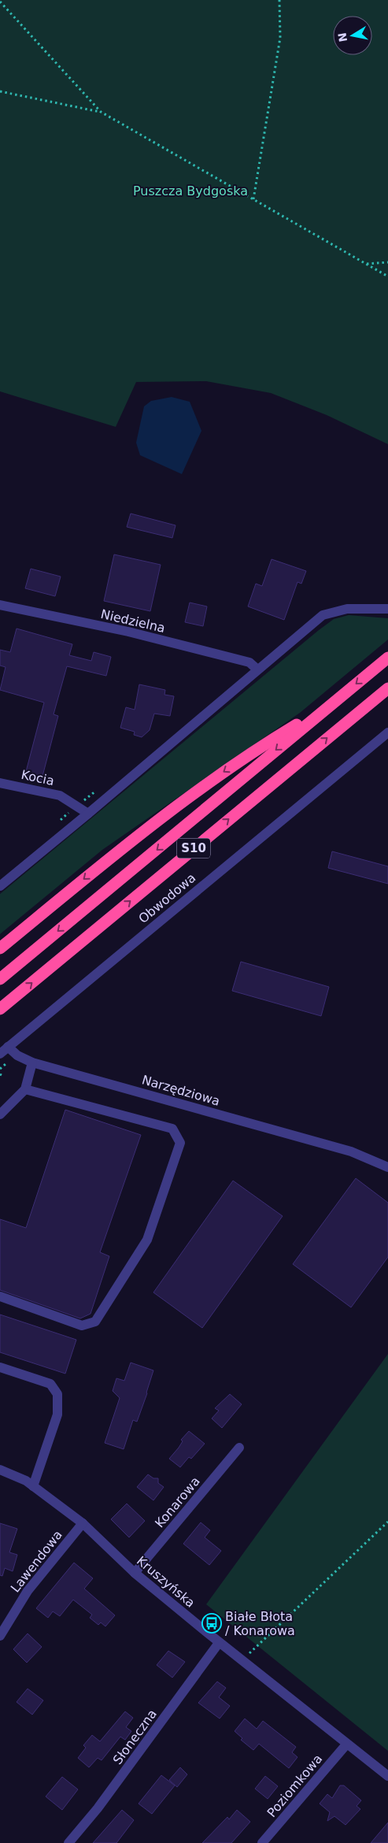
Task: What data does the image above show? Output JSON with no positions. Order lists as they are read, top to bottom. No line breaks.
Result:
{"streets":{"highway":["S10"],"street":["Niedzielna","Kocia","Obwodowa","Narzędziowa","Konarowa","Lawendowa","Kruszyńska","Słoneczna","Poziomkowa"]},"crossings":[["Obwodowa","Narzędziowa"],["Konarowa","Kruszyńska"],["Lawendowa","Kruszyńska"],["Kruszyńska","Słoneczna"],["Kruszyńska","Poziomkowa"]],"parks":["Puszcza Bydgoska"],"places":{"bus stop":["Białe Błota / Konarowa"]},"north":"left"}
